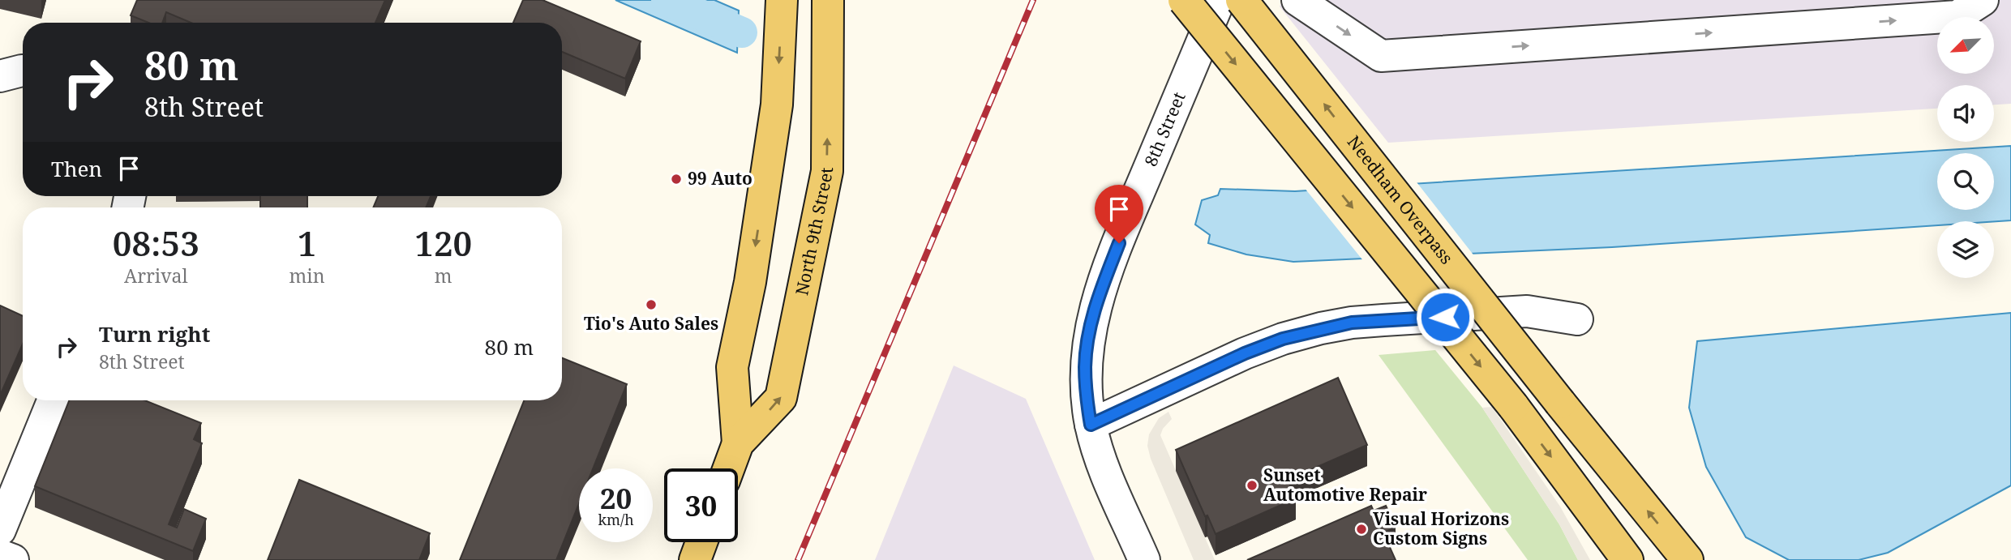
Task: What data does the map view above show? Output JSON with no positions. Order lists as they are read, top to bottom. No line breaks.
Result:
{"streets":{"main road":["Needham Overpass","North 9th Street"],"street":["8th Street"]},"places":["99 Auto","Tio's Auto Sales","Sunset Automotive Repair","Visual Horizons Custom Signs"],"north":"bottom left","page":{"turn":["80 m","8th Street"],"then":"Then","eta":["08:53","Arrival","1","min","120","m"],"list":[{"name":"Turn right","note":"8th Street","value":"80 m"}],"speed":"20 km/h","limit":"30"}}
